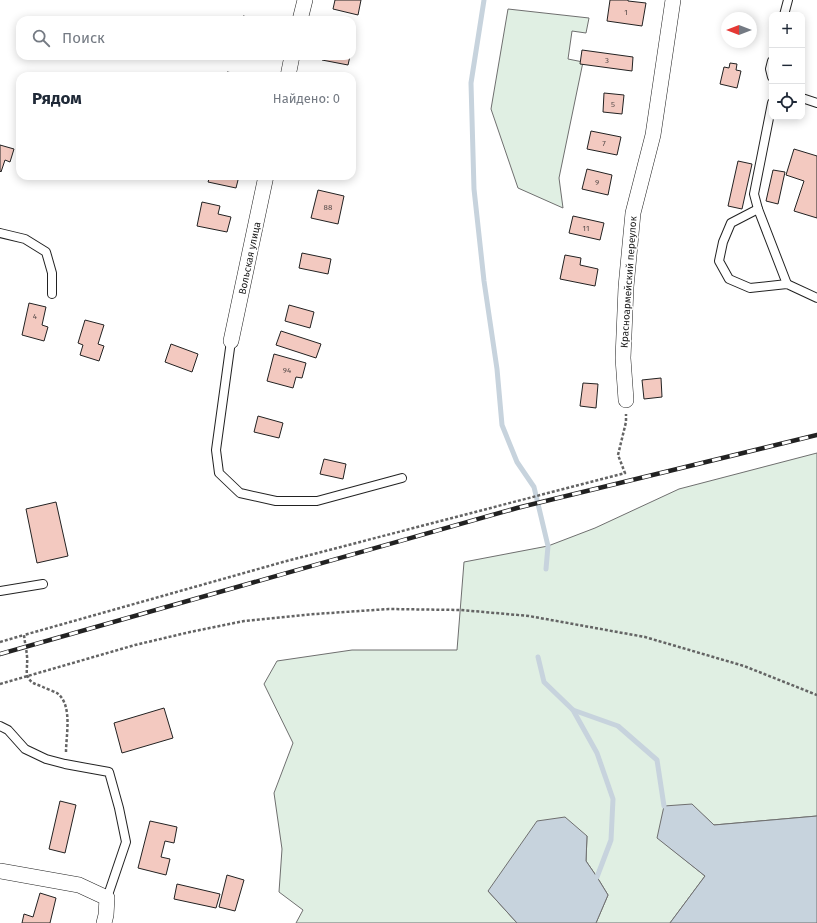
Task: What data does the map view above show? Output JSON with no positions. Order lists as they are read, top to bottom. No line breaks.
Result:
{"streets":{"street":["Вольская улица","Красноармейский переулок"]},"house_numbers":["1","3","5","7","9","88","11","4","94"],"north":"left","page":{"map_buttons":["+","−"],"search":"Поиск","heading":["Рядом","Найдено: 0"]}}
